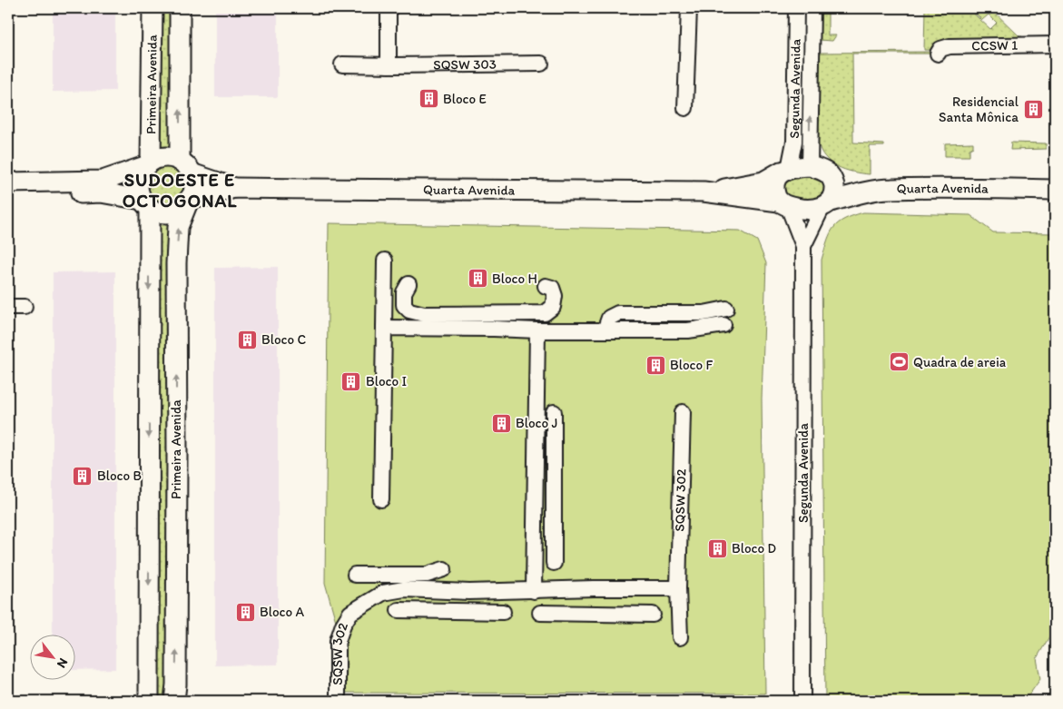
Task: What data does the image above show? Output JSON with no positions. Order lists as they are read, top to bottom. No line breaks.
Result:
{"streets":{"main road":["Primeira Avenida","Quarta Avenida"],"street":["CCSW 1","SQSW 303","Segunda Avenida","SQSW 302"]},"crossings":[["Primeira Avenida","Quarta Avenida"],["Segunda Avenida","Quarta Avenida"]],"districts":["SUDOESTE E OCTOGONAL"],"places":{"building":["Bloco E","Residencial Santa Mônica","Bloco H","Bloco C","Bloco F","Bloco I","Bloco J","Bloco B","Bloco D","Bloco A"],"sports":["Quadra de areia"]},"north":"bottom right"}
